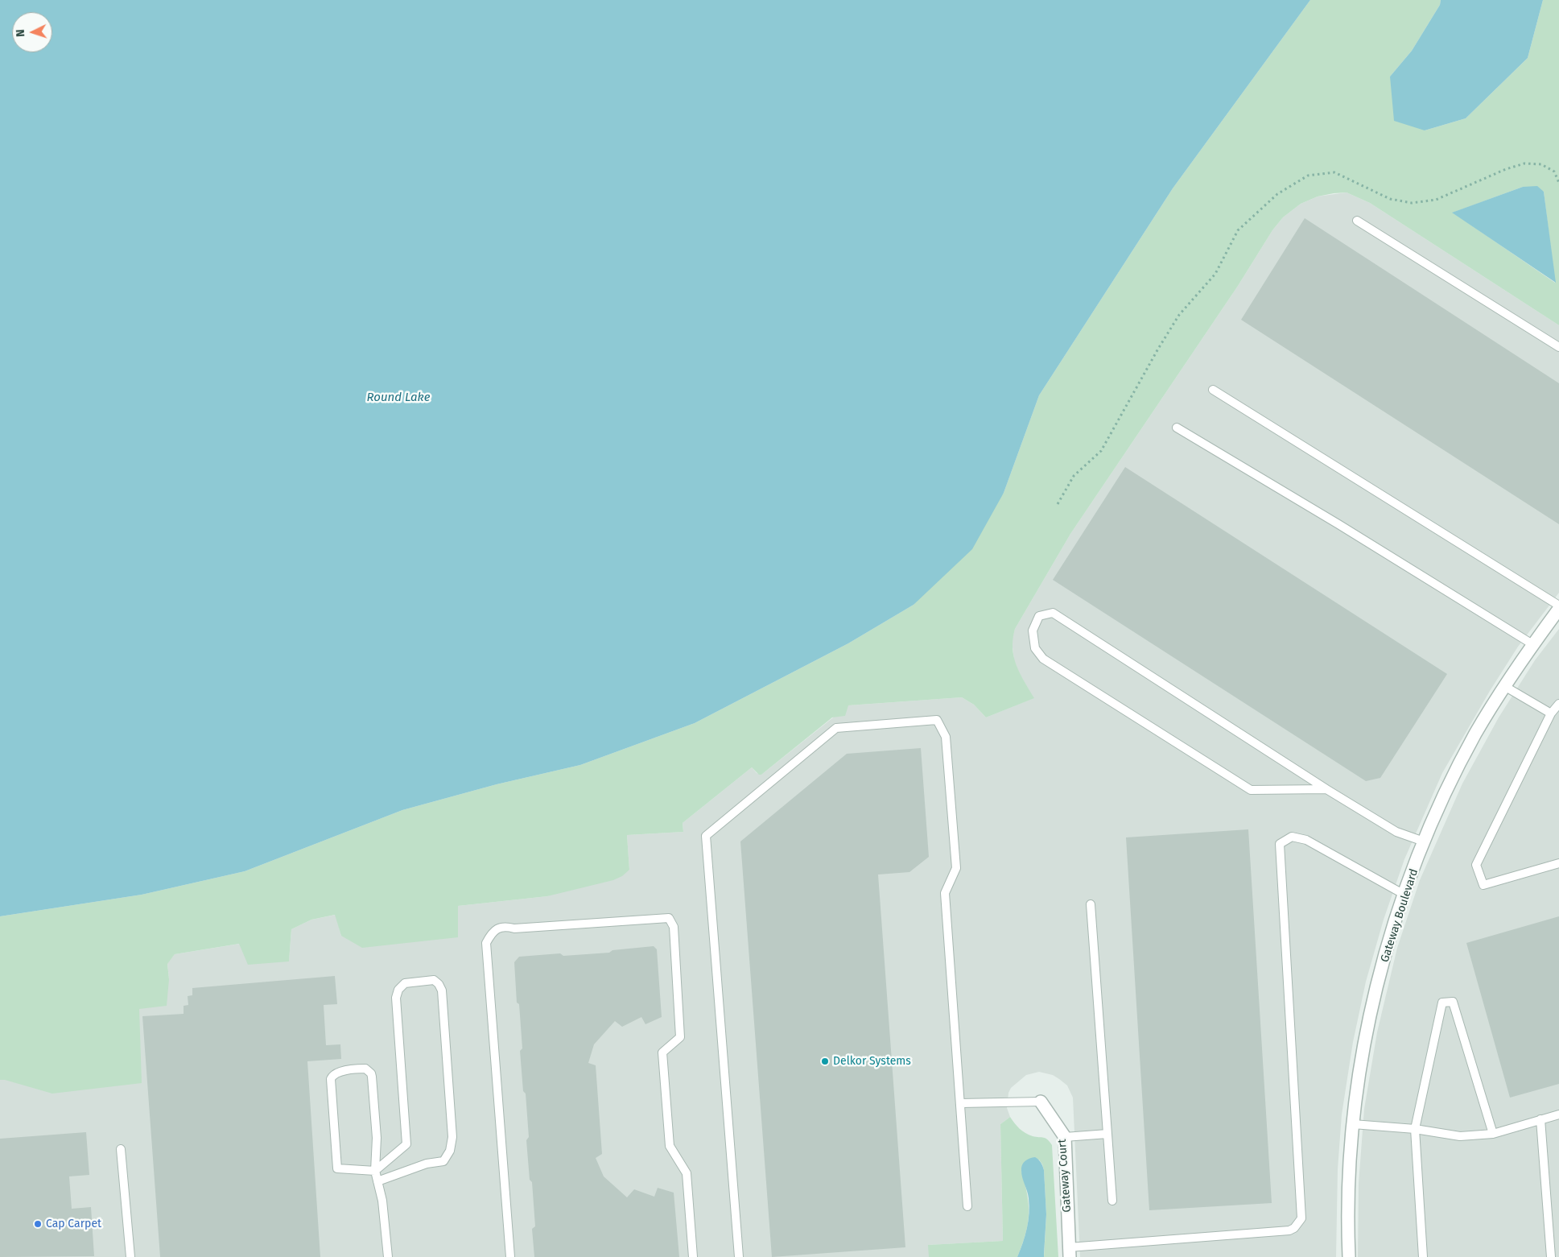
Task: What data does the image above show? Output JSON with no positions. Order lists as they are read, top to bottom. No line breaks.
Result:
{"streets":{"street":["Gateway Boulevard","Gateway Court"]},"water":["Round Lake"],"places":["Delkor Systems","Cap Carpet"],"north":"left"}
